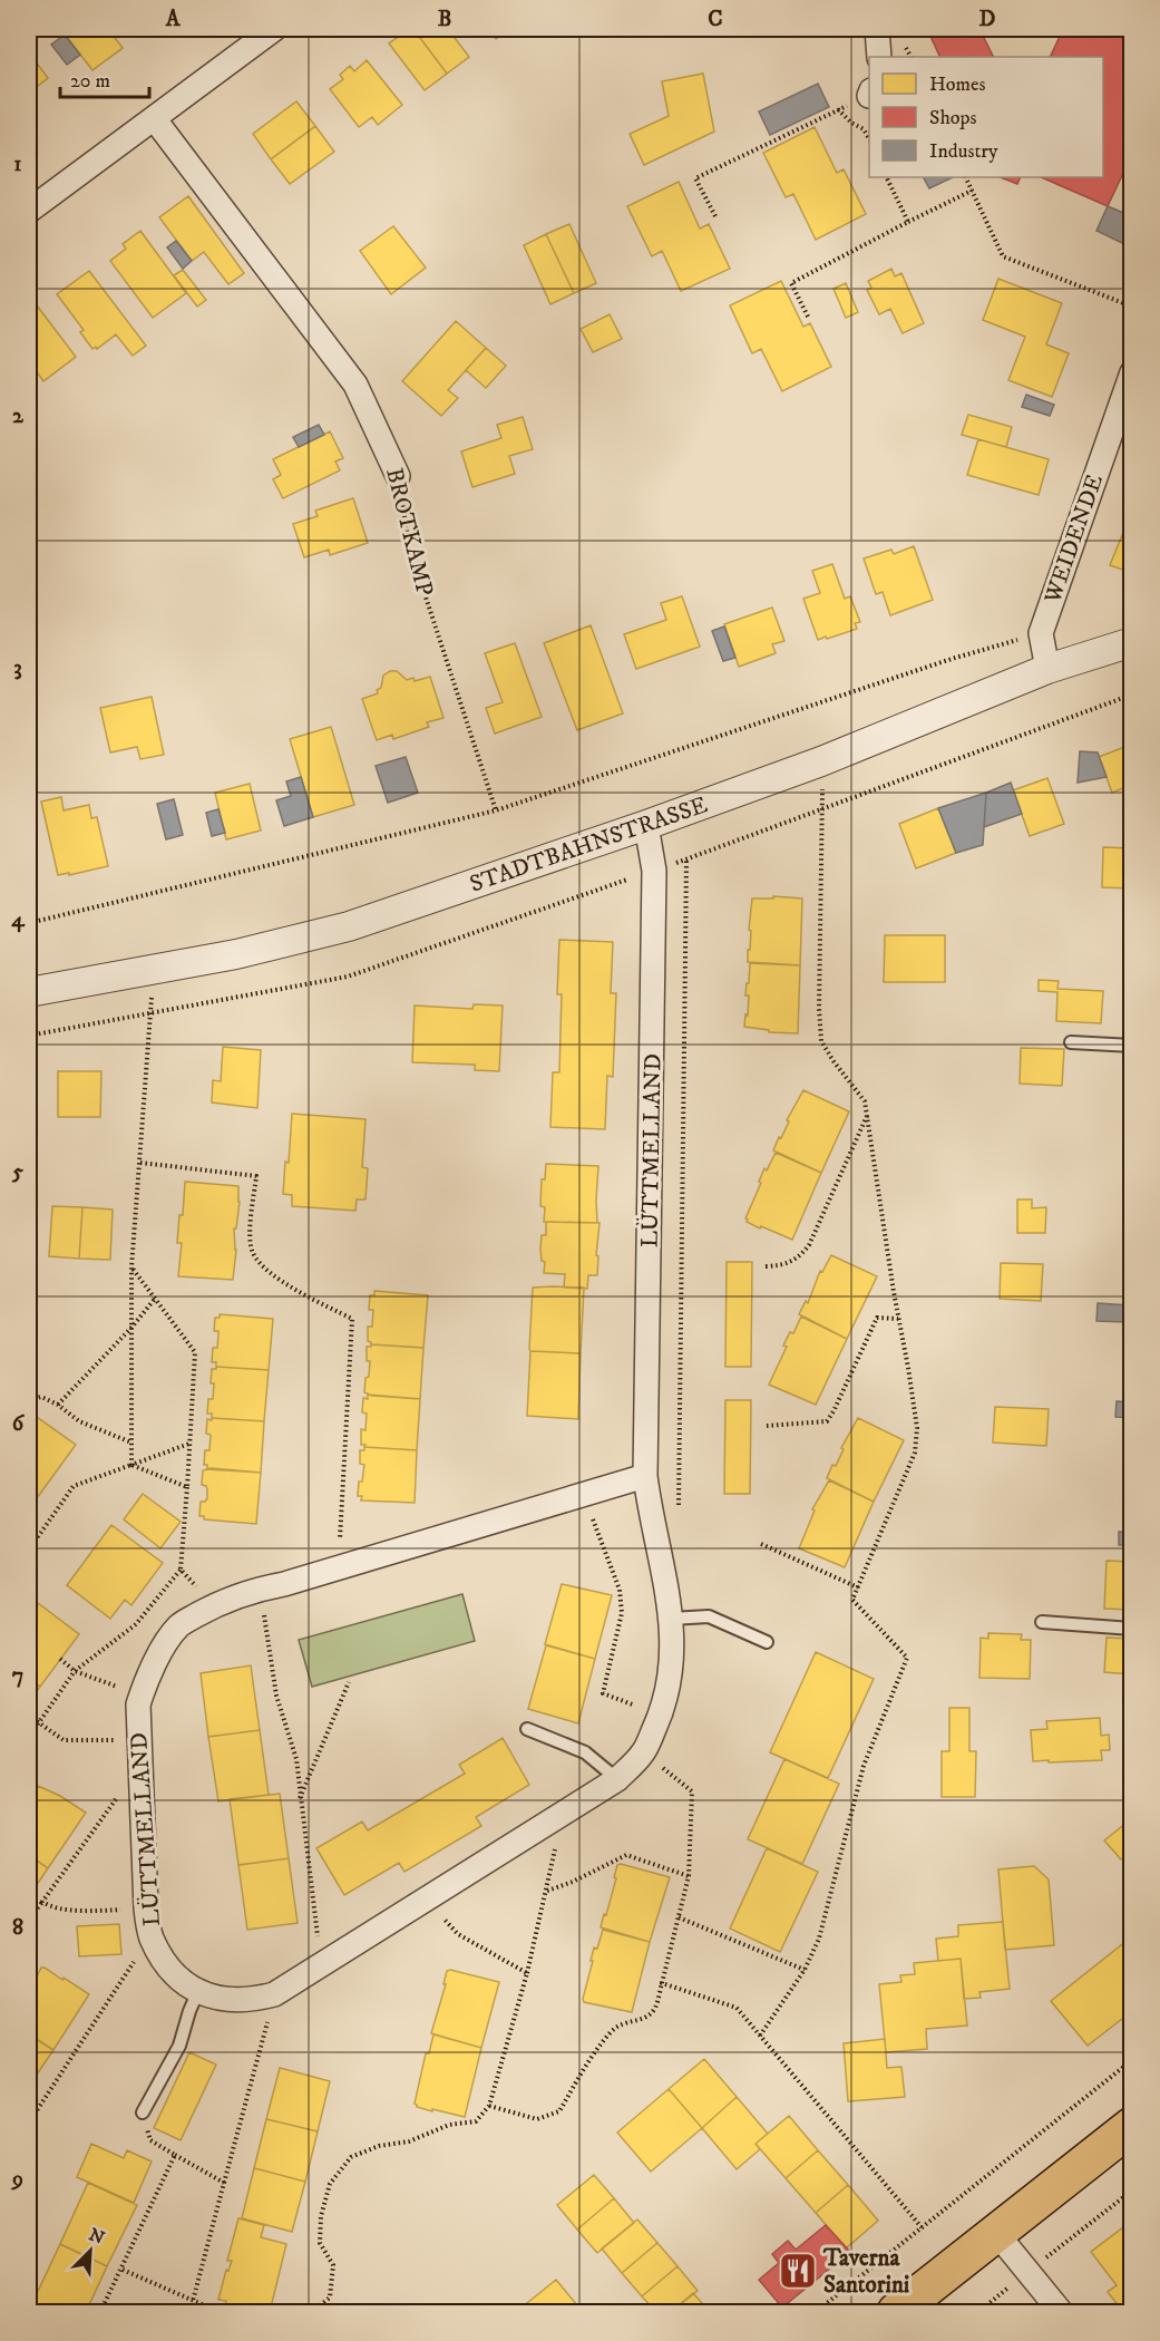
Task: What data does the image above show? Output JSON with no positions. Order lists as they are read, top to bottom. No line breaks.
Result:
{"streets":{"street":["BROTKAMP","WEIDENDE","STADTBAHNSTRASSE","LÜTTMELLAND"]},"crossings":[["WEIDENDE","STADTBAHNSTRASSE"],["STADTBAHNSTRASSE","LÜTTMELLAND"]],"places":{"restaurant":["Taverna Santorini"]},"legend":["Homes","Shops","Industry"],"scale_bar":"20 m","north":"top right","grid":{"columns":["A","B","C","D"],"rows":["1","2","3","4","5","6","7","8","9"]}}
